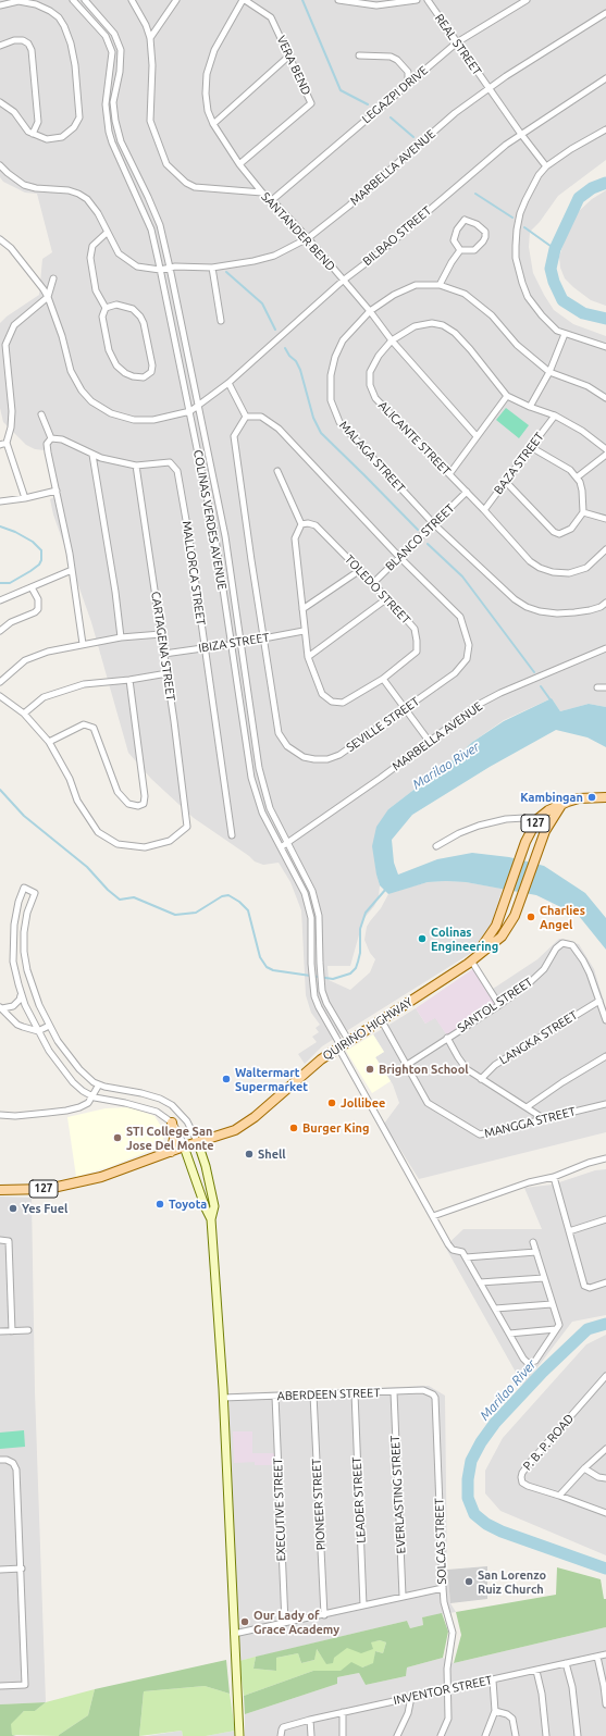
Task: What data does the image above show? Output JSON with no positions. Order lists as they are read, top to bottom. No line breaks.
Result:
{"streets":{"main road":["127","QUIRINO HIGHWAY"],"street":["REAL STREET","VERA BEND","LEGAZPI DRIVE","MARBELLA AVENUE","SANTANDER BEND","BILBAO STREET","ALICANTE STREET","MALAGA STREET","BAZA STREET","COLINAS VERDES AVENUE","BLANCO STREET","MALLORCA STREET","TOLEDO STREET","IBIZA STREET","CARTAGENA STREET","SEVILLE STREET","SANTOL STREET","LANGKA STREET","MANGGA STREET","ABERDEEN STREET","P. B. P. ROAD","EVERLASTING STREET","LEADER STREET","PIONEER STREET","EXECUTIVE STREET","SOLCAS STREET","INVENTOR STREET"]},"crossings":[["REAL STREET","LEGAZPI DRIVE"],["REAL STREET","MARBELLA AVENUE"],["REAL STREET","BILBAO STREET"],["VERA BEND","SANTANDER BEND"],["LEGAZPI DRIVE","SANTANDER BEND"],["MARBELLA AVENUE","SANTANDER BEND"],["MARBELLA AVENUE","COLINAS VERDES AVENUE"],["SANTANDER BEND","BILBAO STREET"],["SANTANDER BEND","ALICANTE STREET"],["SANTANDER BEND","MALAGA STREET"],["BILBAO STREET","COLINAS VERDES AVENUE"],["ALICANTE STREET","BAZA STREET"],["ALICANTE STREET","BLANCO STREET"],["MALAGA STREET","BLANCO STREET"],["COLINAS VERDES AVENUE","IBIZA STREET"],["COLINAS VERDES AVENUE","QUIRINO HIGHWAY"],["BLANCO STREET","TOLEDO STREET"],["BLANCO STREET","SEVILLE STREET"],["MALLORCA STREET","IBIZA STREET"],["MALLORCA STREET","CARTAGENA STREET"],["TOLEDO STREET","IBIZA STREET"],["IBIZA STREET","CARTAGENA STREET"],["IBIZA STREET","SEVILLE STREET"],["127","QUIRINO HIGHWAY"],["SANTOL STREET","LANGKA STREET"],["SANTOL STREET","MANGGA STREET"],["QUIRINO HIGHWAY","MANGGA STREET"],["ABERDEEN STREET","EVERLASTING STREET"],["ABERDEEN STREET","LEADER STREET"],["ABERDEEN STREET","PIONEER STREET"],["ABERDEEN STREET","EXECUTIVE STREET"],["ABERDEEN STREET","SOLCAS STREET"],["SOLCAS STREET","INVENTOR STREET"]],"water":["Marilao River"],"places":["Kambingan","Charlies Angel","Colinas Engineering","Brighton School","Waltermart Supermarket","Jollibee","Burger King","STI College San Jose Del Monte","Shell","Toyota","Yes Fuel","San Lorenzo Ruiz Church","Our Lady of Grace Academy"]}
